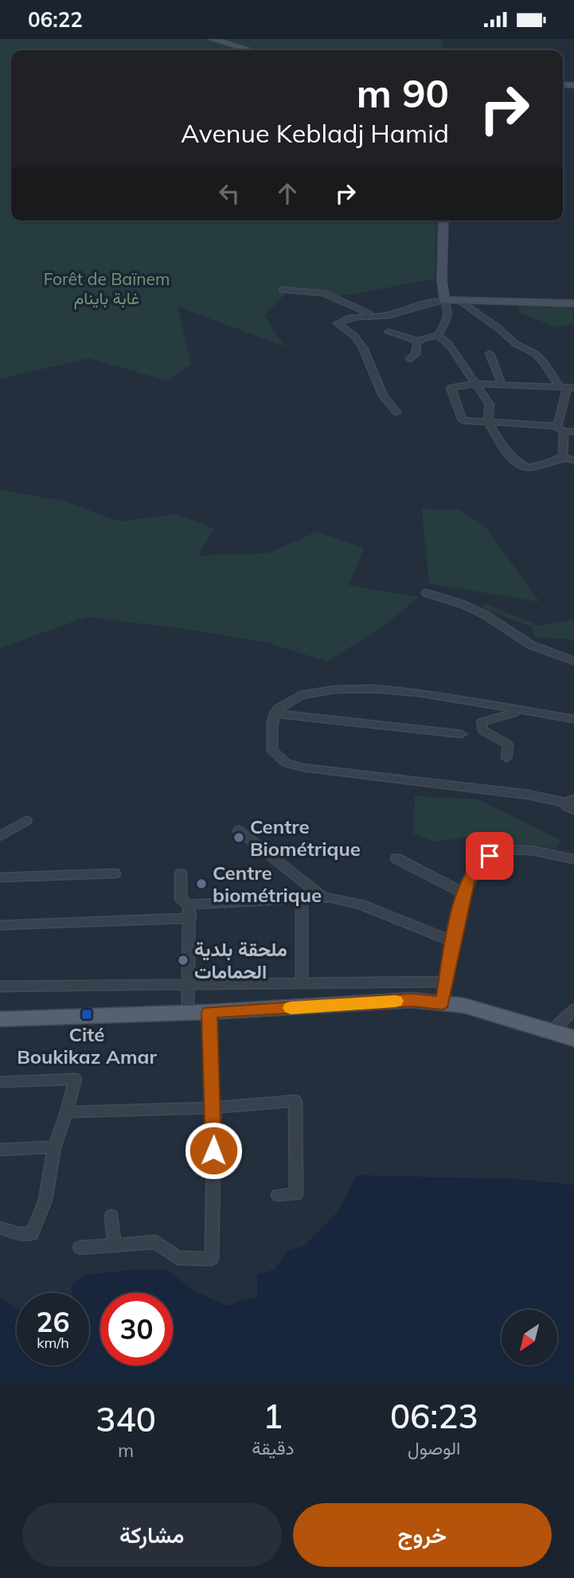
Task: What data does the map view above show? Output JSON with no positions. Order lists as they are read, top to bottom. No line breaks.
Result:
{"parks":["Forêt de Baïnem غابة باينام"],"places":{"other":["Centre Biométrique","Centre biométrique","ملحقة بلدية الحمامات"],"transit":["Cité Boukikaz Amar"]},"north":"bottom left","page":{"status":"06:22","turn":["90 m","Avenue Kebladj Hamid"],"speed":"26 km/h","limit":"30","eta":["06:23","الوصول","1","دقيقة","340","m"],"buttons":["خروج","مشاركة"]}}
